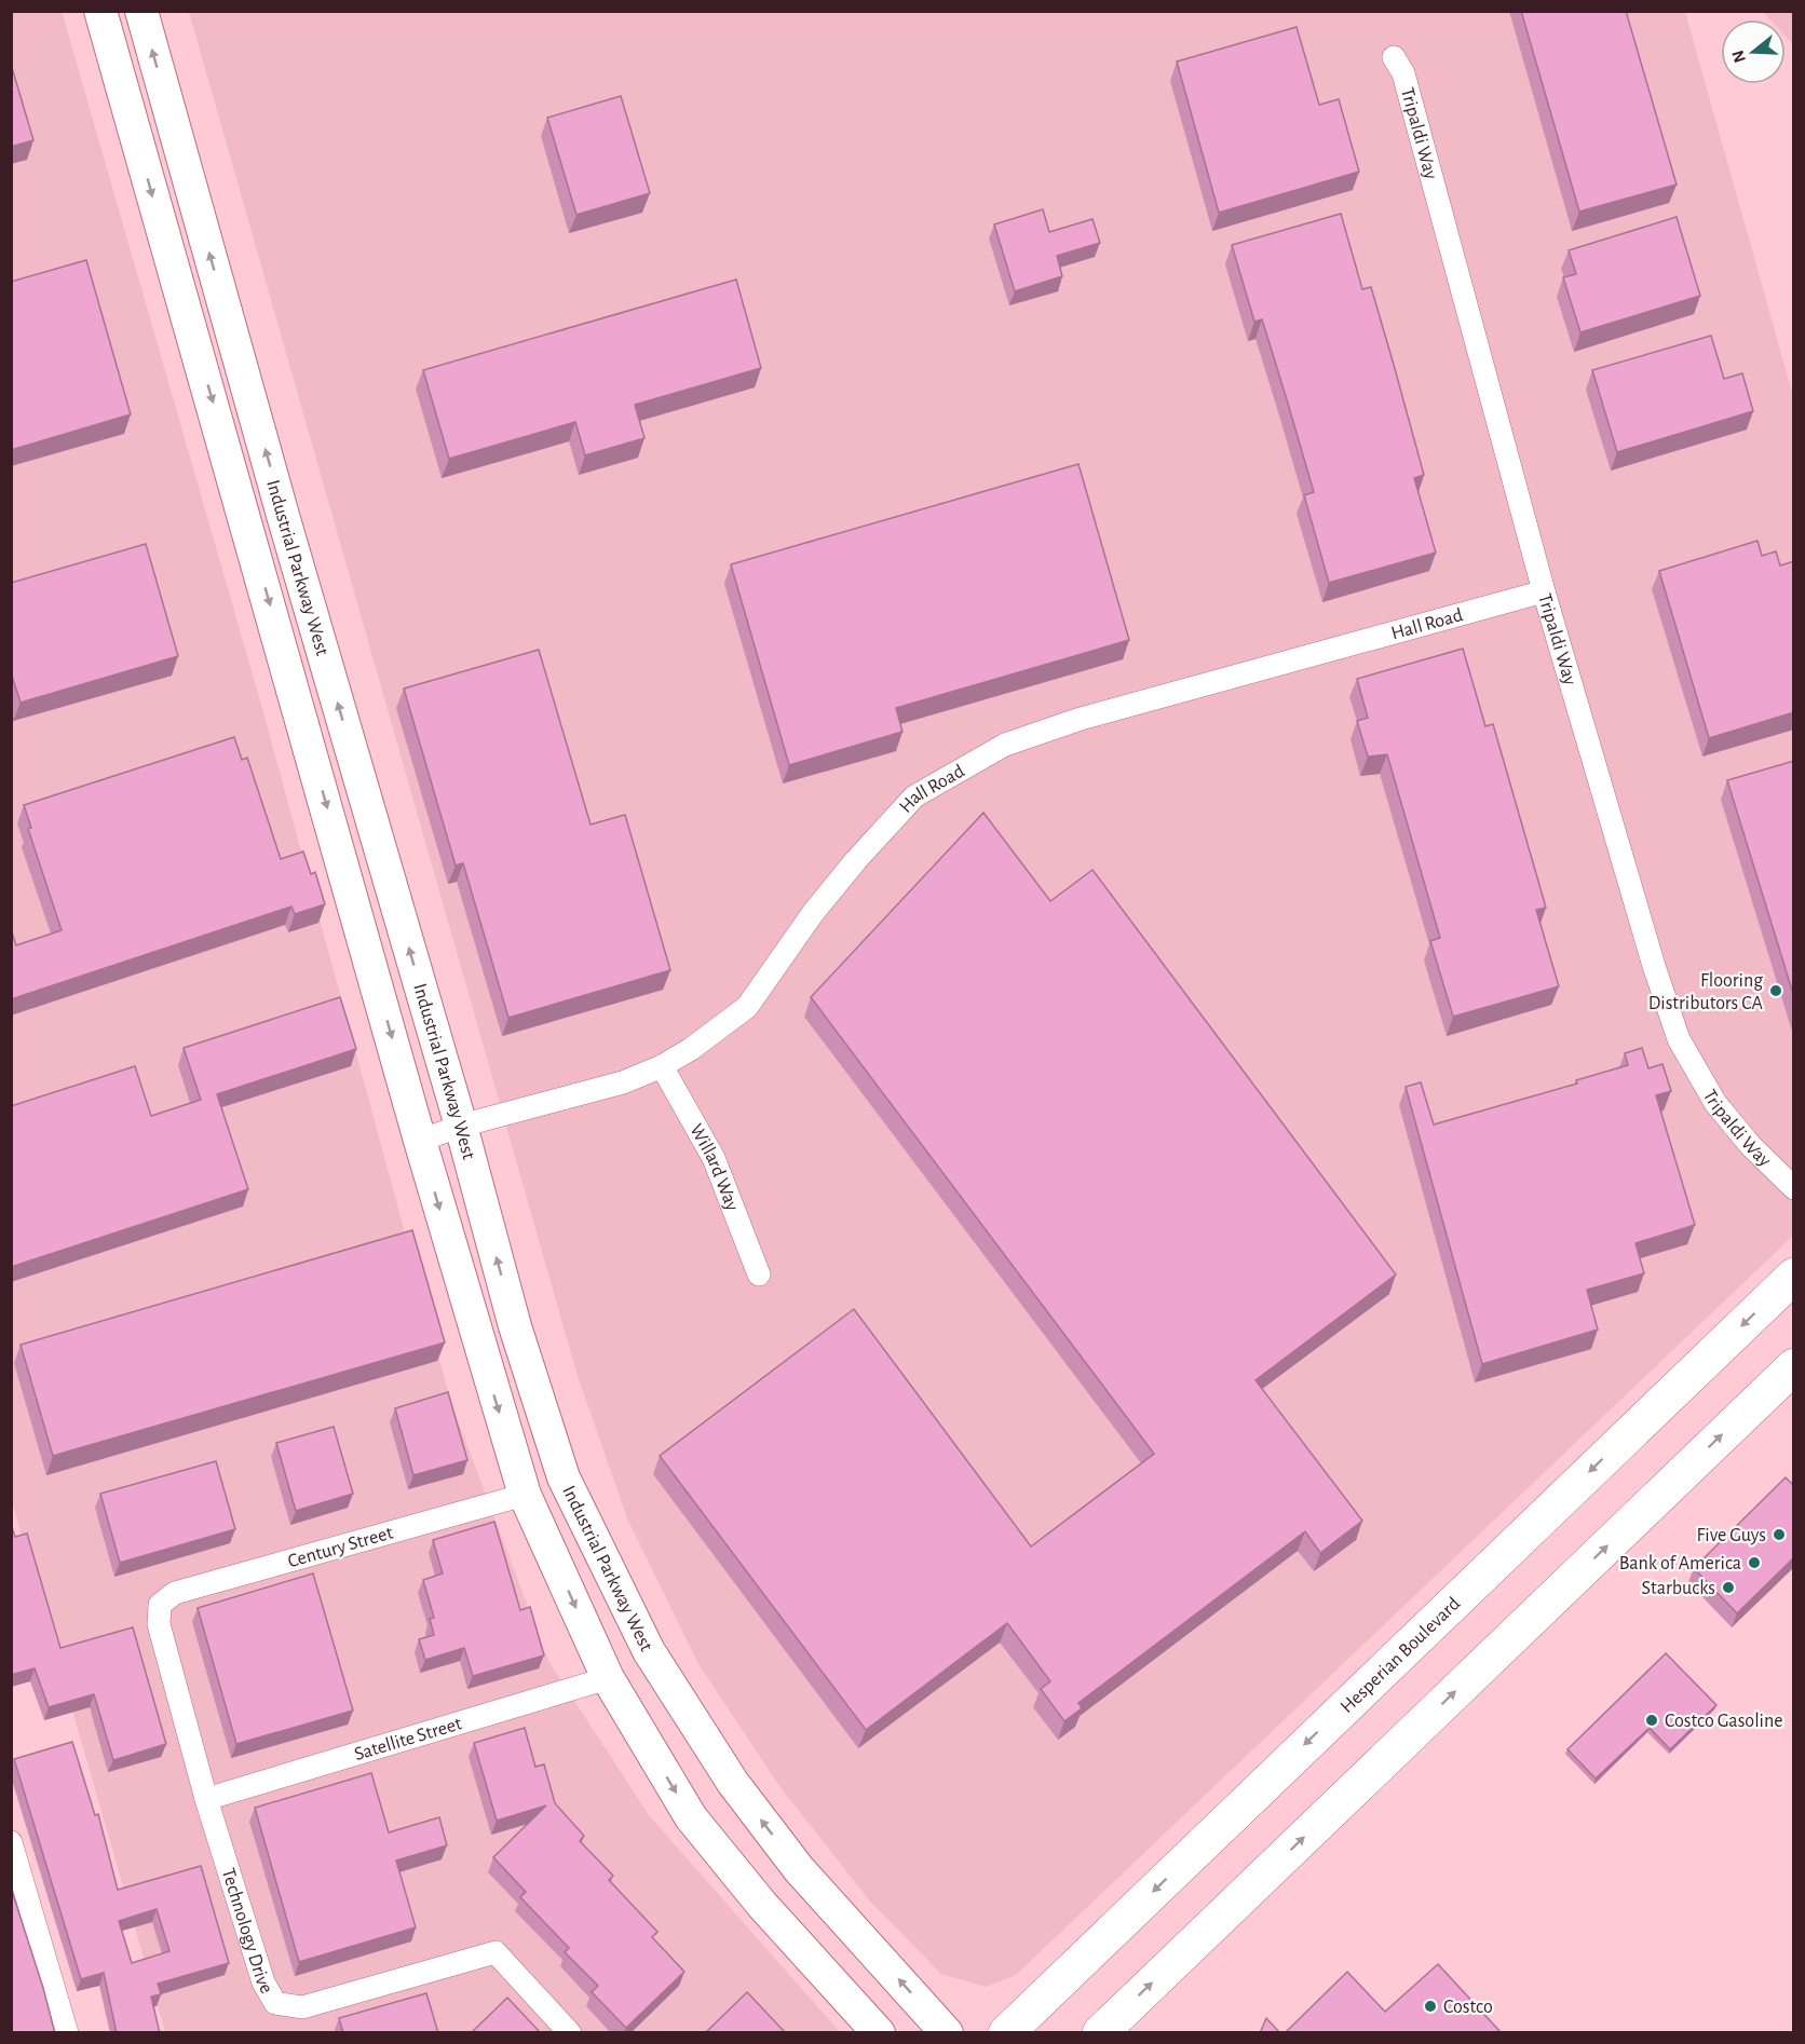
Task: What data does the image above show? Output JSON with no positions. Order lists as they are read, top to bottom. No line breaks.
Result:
{"streets":{"main road":["Industrial Parkway West","Hesperian Boulevard"],"street":["Tripaldi Way","Hall Road","Willard Way","Century Street","Satellite Street","Technology Drive"]},"crossings":[["Tripaldi Way","Hall Road"],["Industrial Parkway West","Hall Road"],["Industrial Parkway West","Century Street"],["Industrial Parkway West","Satellite Street"],["Hall Road","Willard Way"],["Century Street","Technology Drive"],["Satellite Street","Technology Drive"]],"places":["Flooring Distributors CA","Five Guys","Bank of America","Starbucks","Costco Gasoline","Costco"],"north":"left"}
